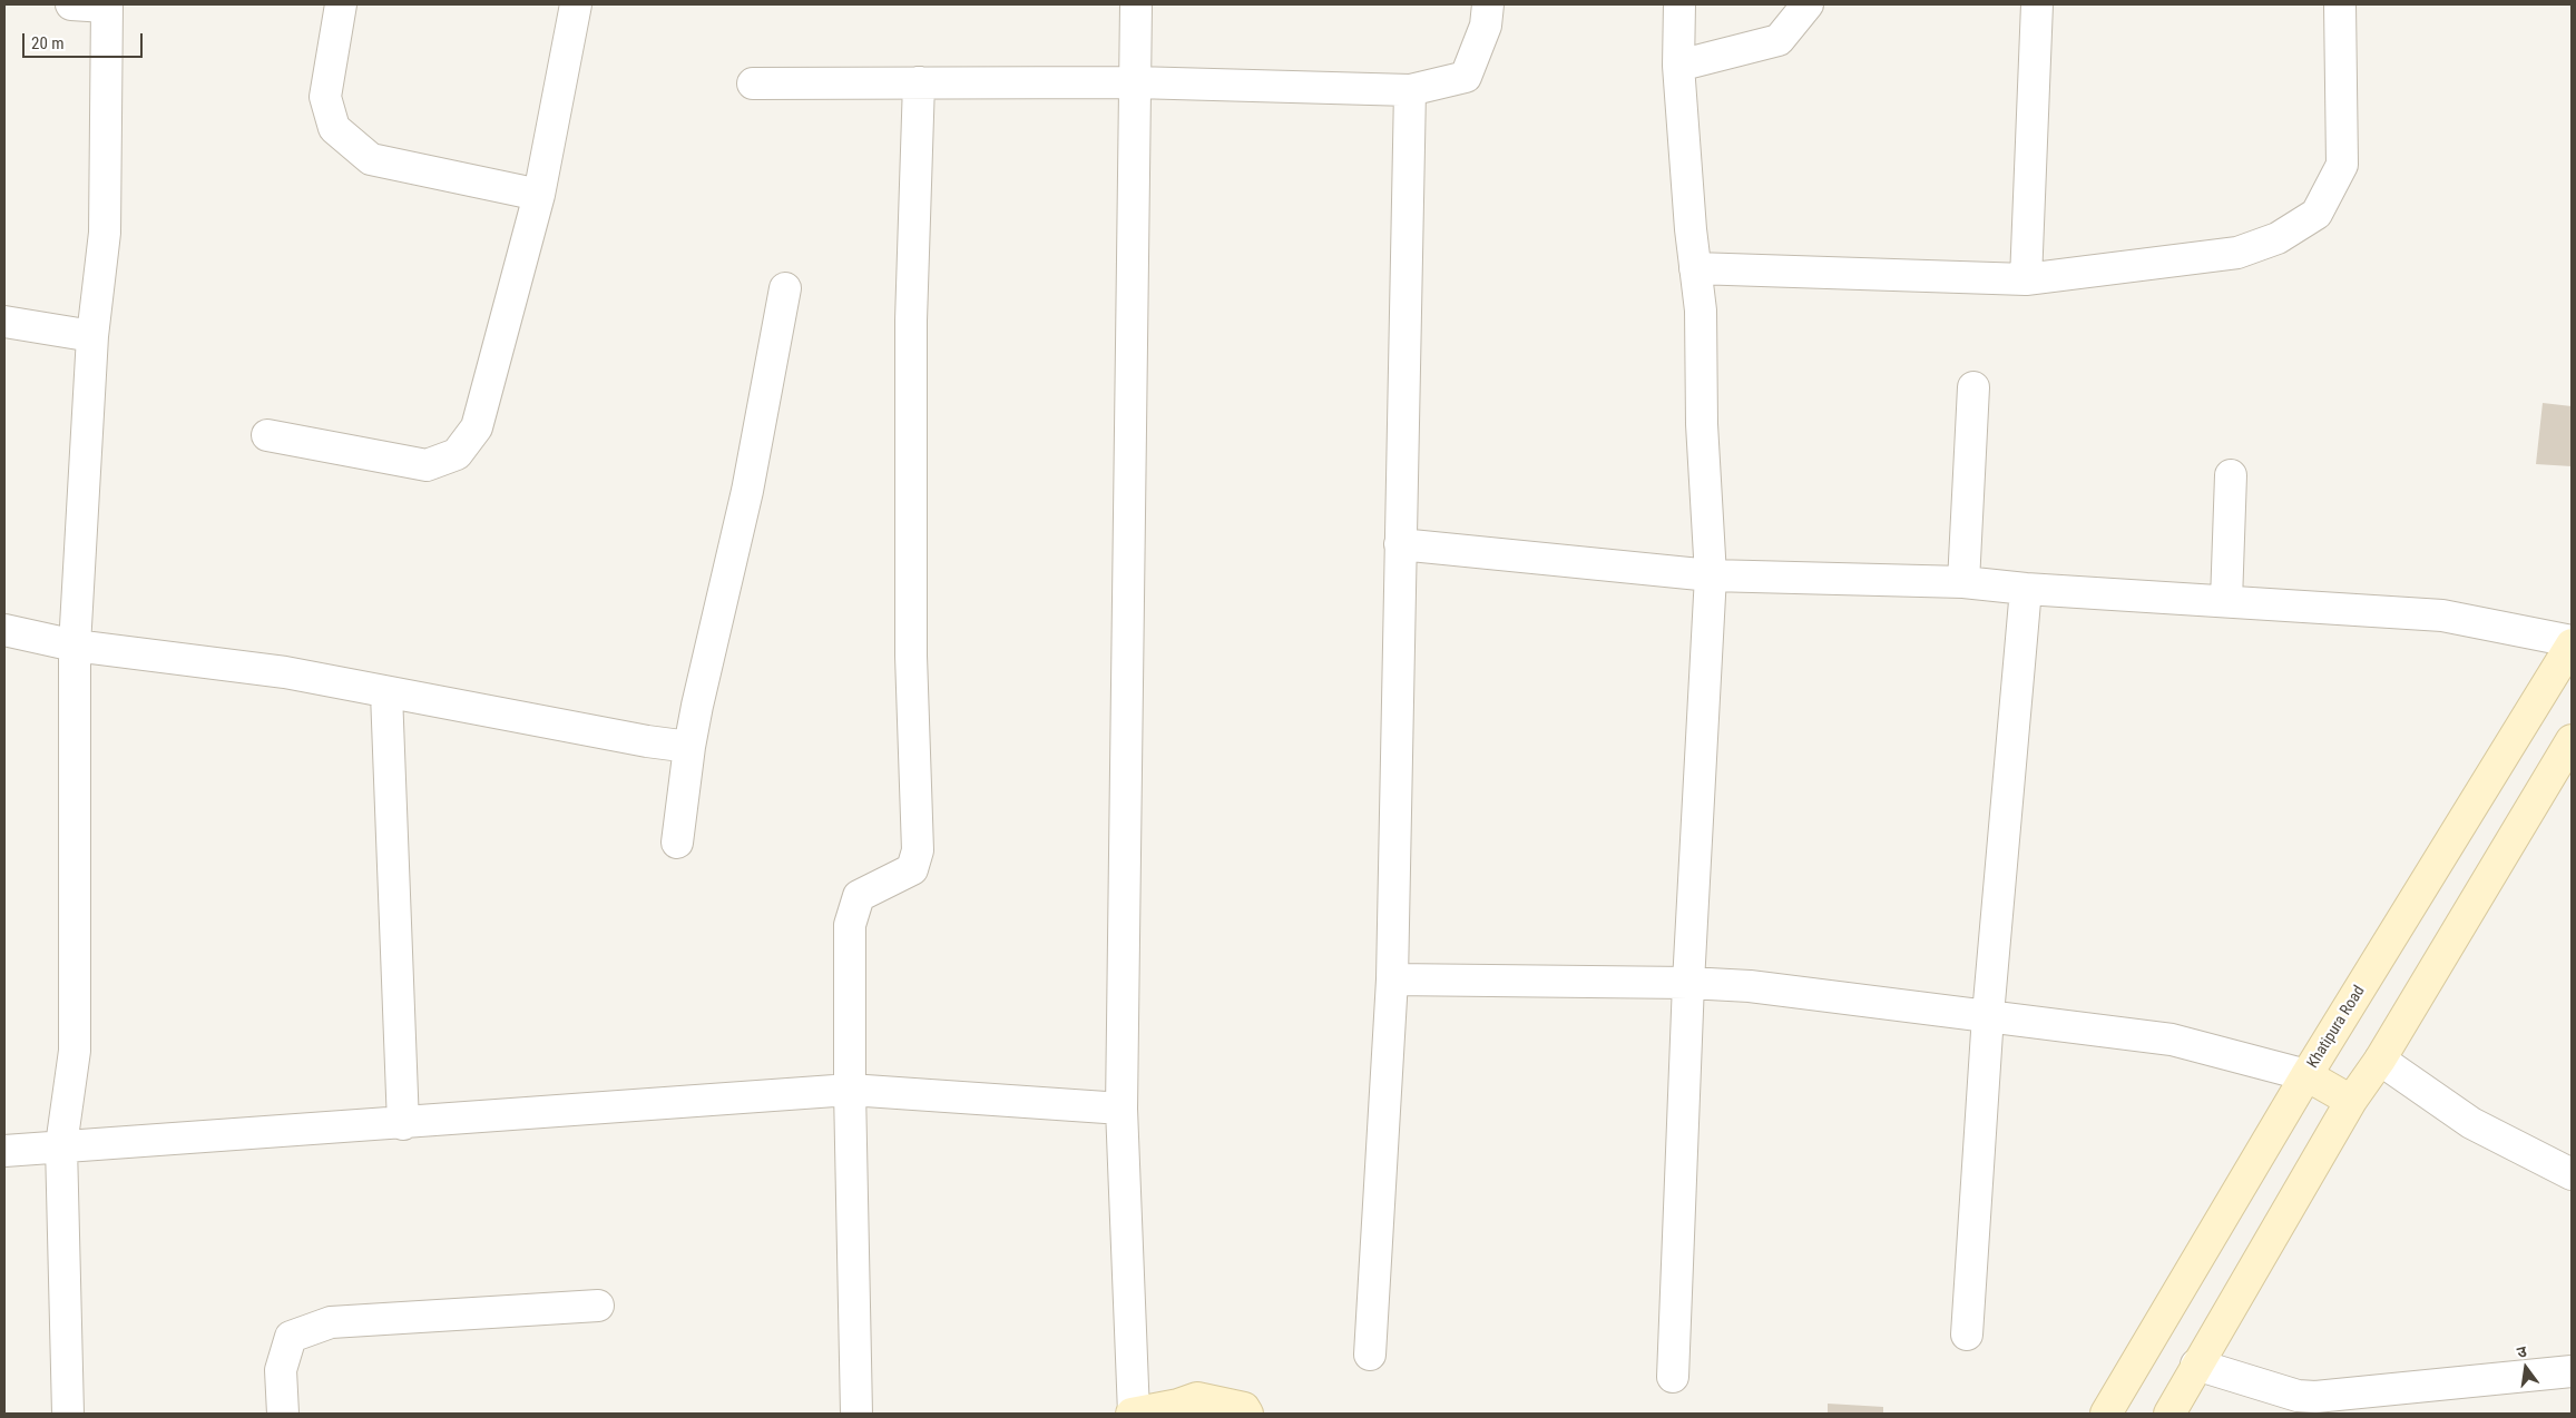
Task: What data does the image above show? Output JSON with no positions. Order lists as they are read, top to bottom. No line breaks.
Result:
{"streets":{"main road":["Khatipura Road"]},"scale_bar":"20 m","north":"top"}
